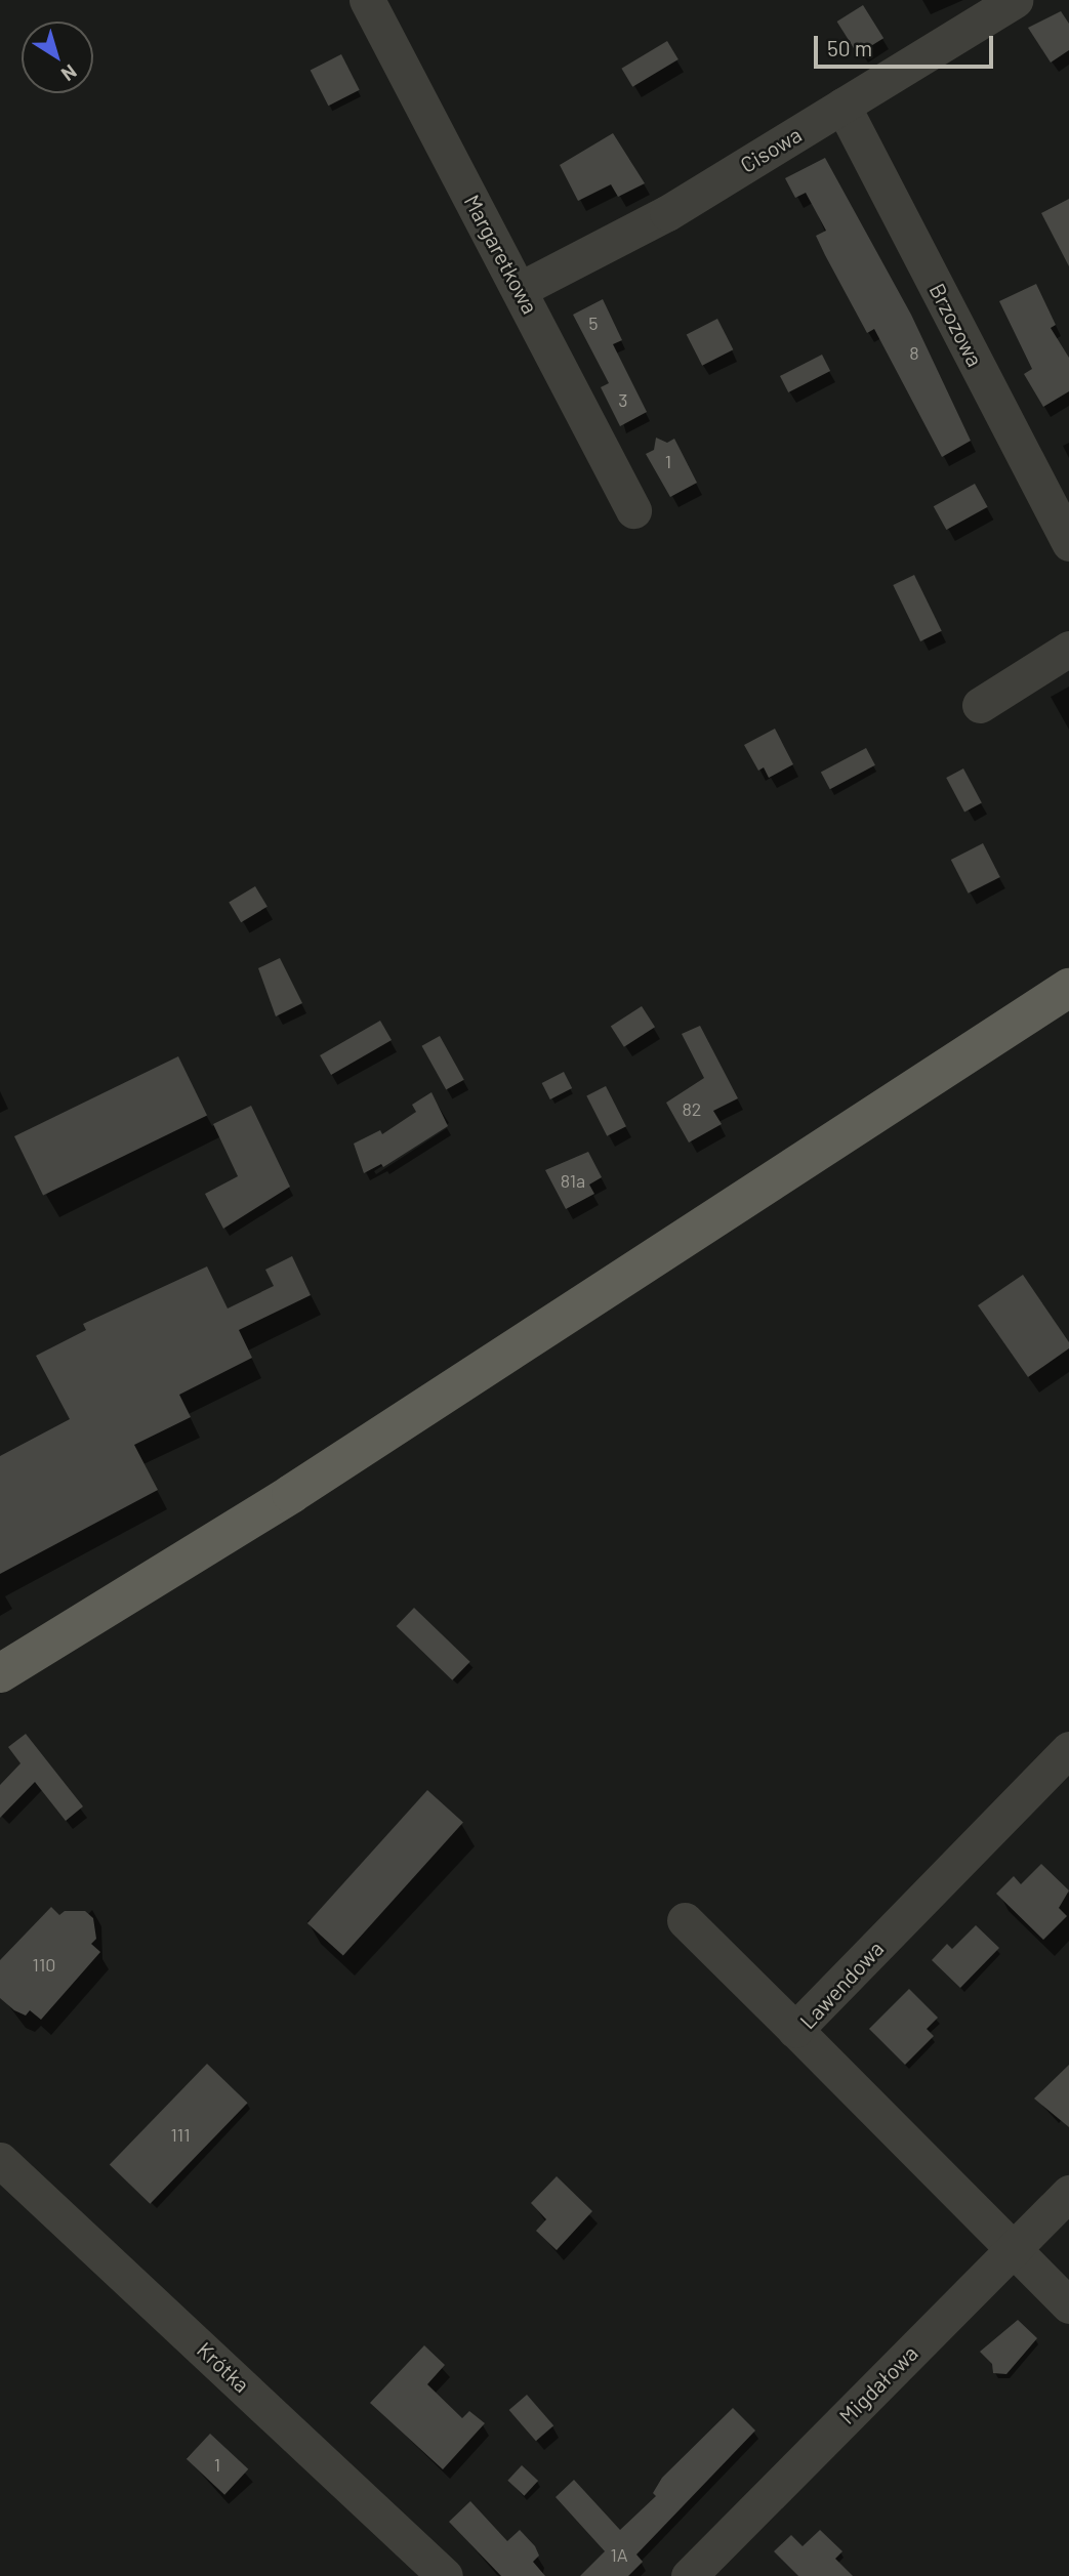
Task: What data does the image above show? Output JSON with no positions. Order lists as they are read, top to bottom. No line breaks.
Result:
{"streets":{"street":["Cisowa","Margaretkowa","Brzozowa","Lawendowa","Krótka","Migdałowa"]},"crossings":[["Cisowa","Margaretkowa"],["Cisowa","Brzozowa"],["Lawendowa","Migdałowa"]],"house_numbers":["5","8","3","1","82","81a","110","111","1","1A"],"scale_bar":"50 m","north":"bottom right"}
